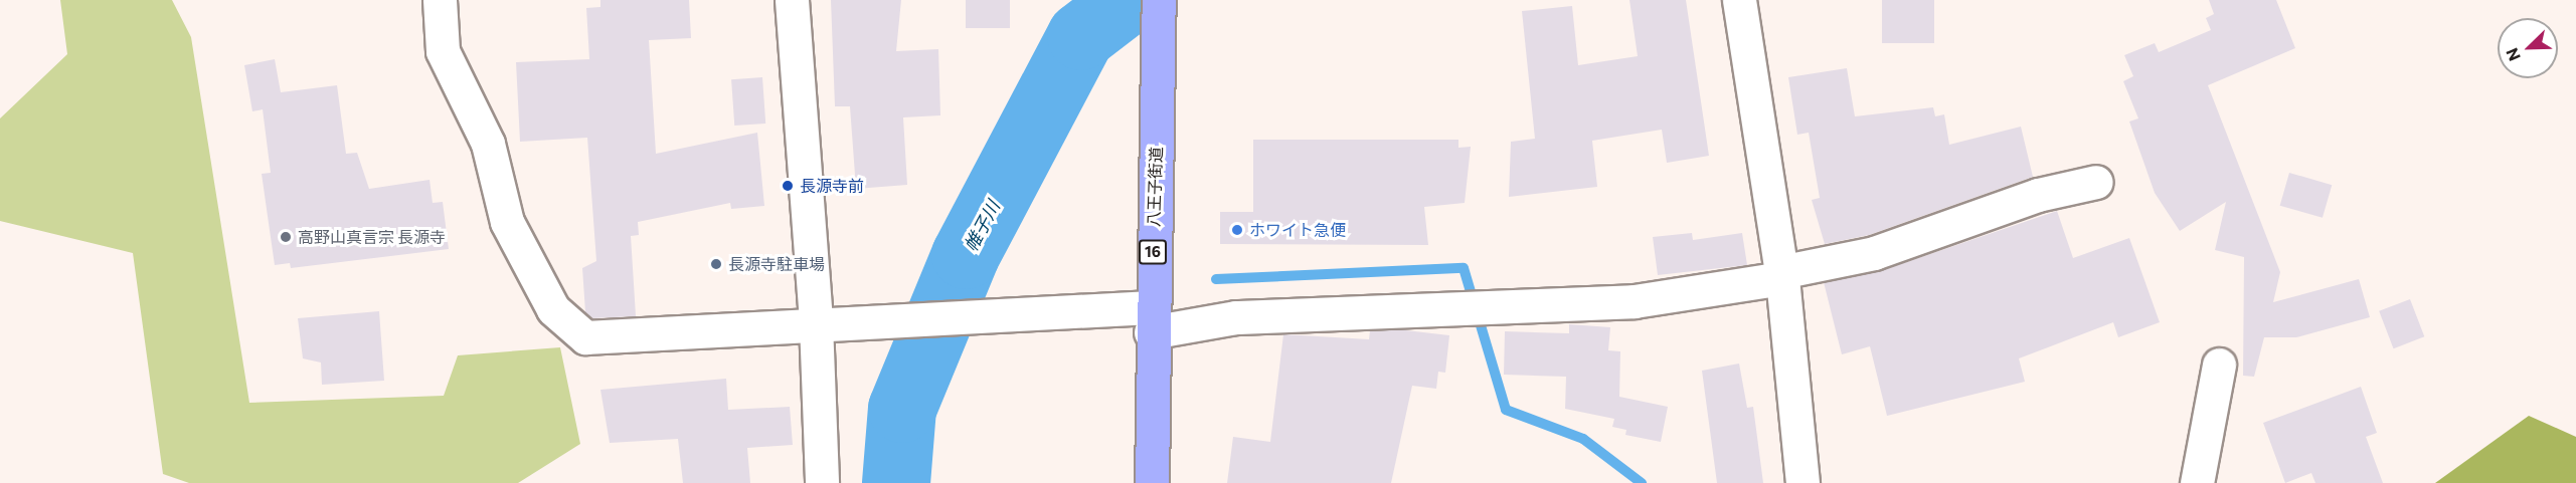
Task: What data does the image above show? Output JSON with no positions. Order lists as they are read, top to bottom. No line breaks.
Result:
{"streets":{"highway":["八王子街道","16"]},"water":["帷子川"],"places":["長源寺前","ホワイト急便","高野山真言宗 長源寺","長源寺駐車場"],"north":"bottom left"}
